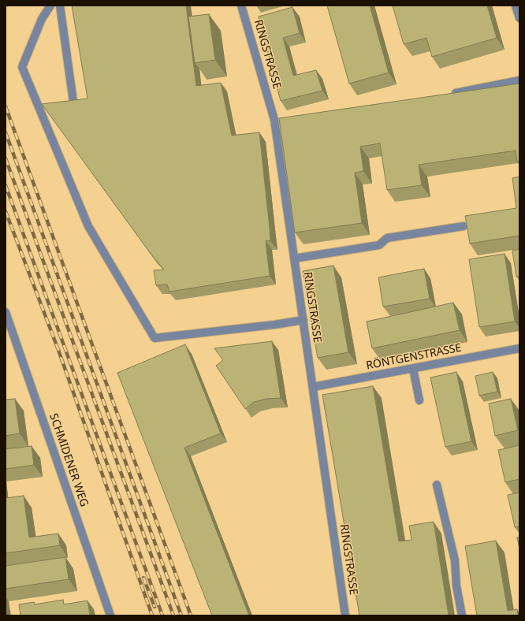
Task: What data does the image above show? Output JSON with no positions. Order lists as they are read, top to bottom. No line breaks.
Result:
{"streets":{"street":["RINGSTRASSE","RÖNTGENSTRASSE","SCHMIDENER WEG"]},"crossings":[["RINGSTRASSE","RÖNTGENSTRASSE"]]}
